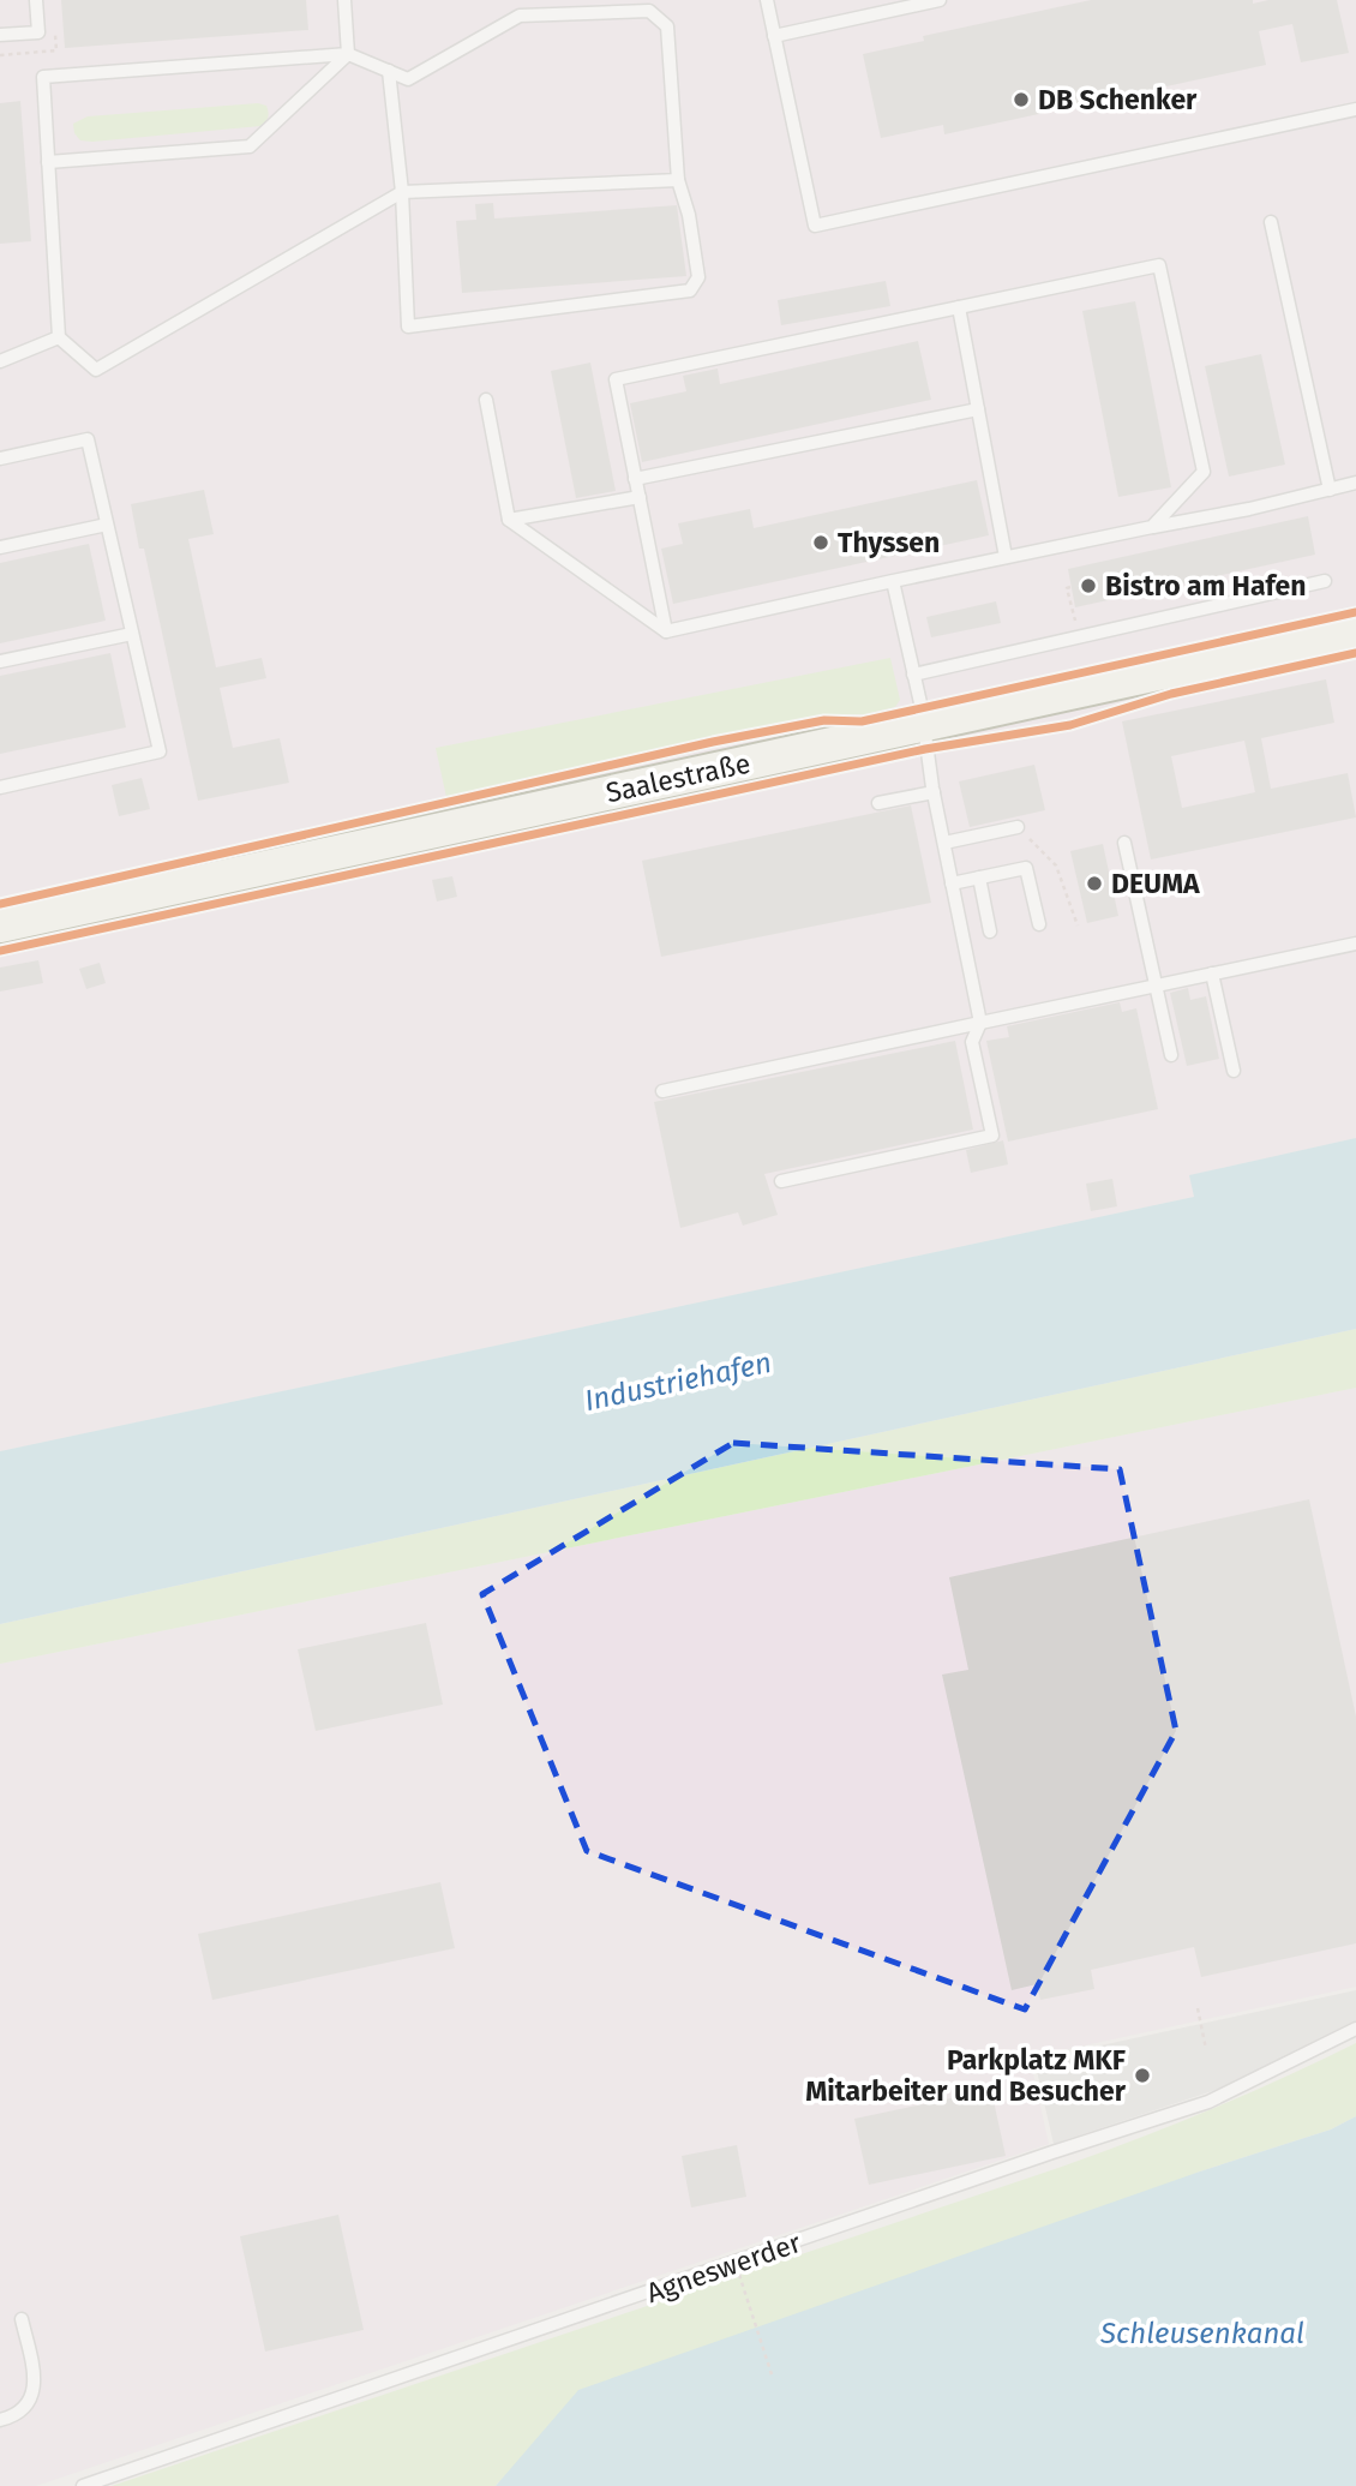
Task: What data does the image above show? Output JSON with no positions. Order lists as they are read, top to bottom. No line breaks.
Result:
{"streets":{"main road":["Saalestraße"],"lane":["Agneswerder"]},"water":["Industriehafen","Schleusenkanal"],"places":["DB Schenker","Thyssen","Bistro am Hafen","DEUMA","Parkplatz MKF Mitarbeiter und Besucher"]}
